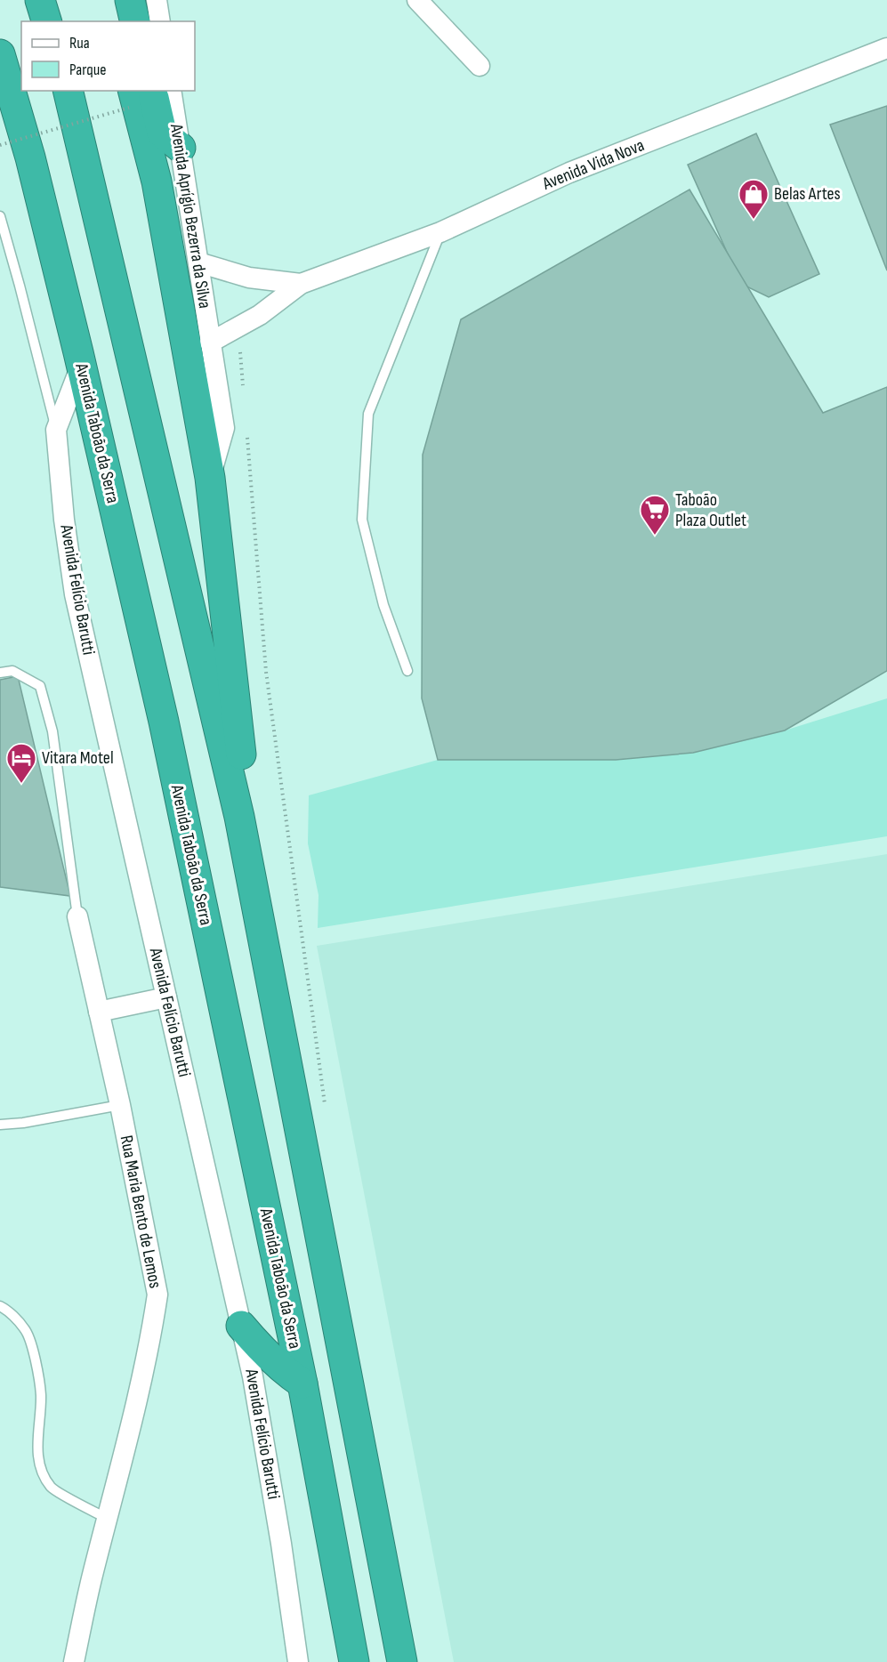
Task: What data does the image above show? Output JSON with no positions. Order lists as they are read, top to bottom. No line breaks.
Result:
{"streets":{"highway":["Avenida Taboão da Serra"],"street":["Avenida Vida Nova","Avenida Aprígio Bezerra da Silva","Avenida Felício Barutti","Rua Maria Bento de Lemos"]},"crossings":[["Avenida Vida Nova","Avenida Aprígio Bezerra da Silva"],["Avenida Taboão da Serra","Avenida Felício Barutti"]],"places":{"shop":["Belas Artes"],"supermarket":["Taboão Plaza Outlet"],"hotel":["Vitara Motel"]},"legend":["Rua","Parque"]}
